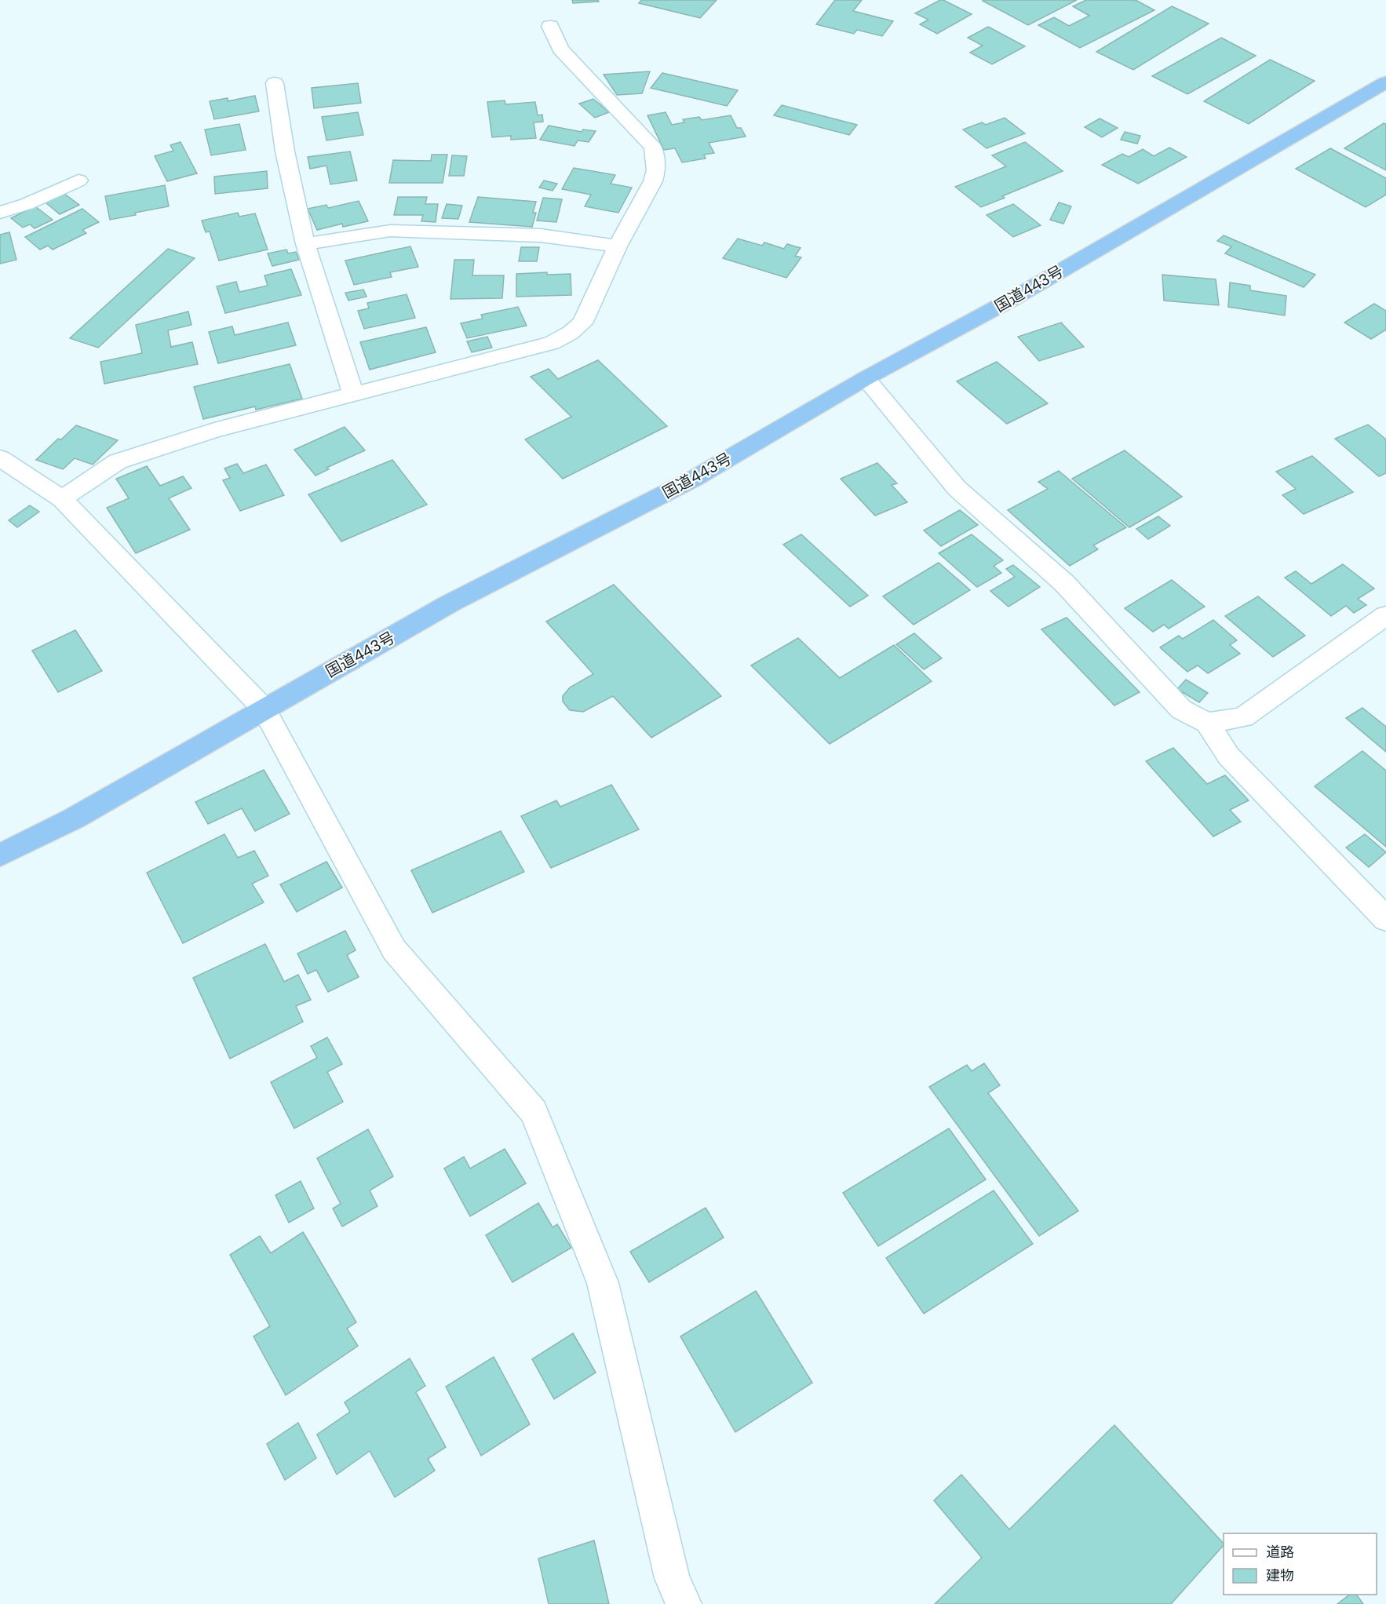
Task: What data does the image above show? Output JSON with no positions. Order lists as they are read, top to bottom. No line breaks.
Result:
{"streets":{"highway":["国道443号"]},"legend":["道路","建物"]}
